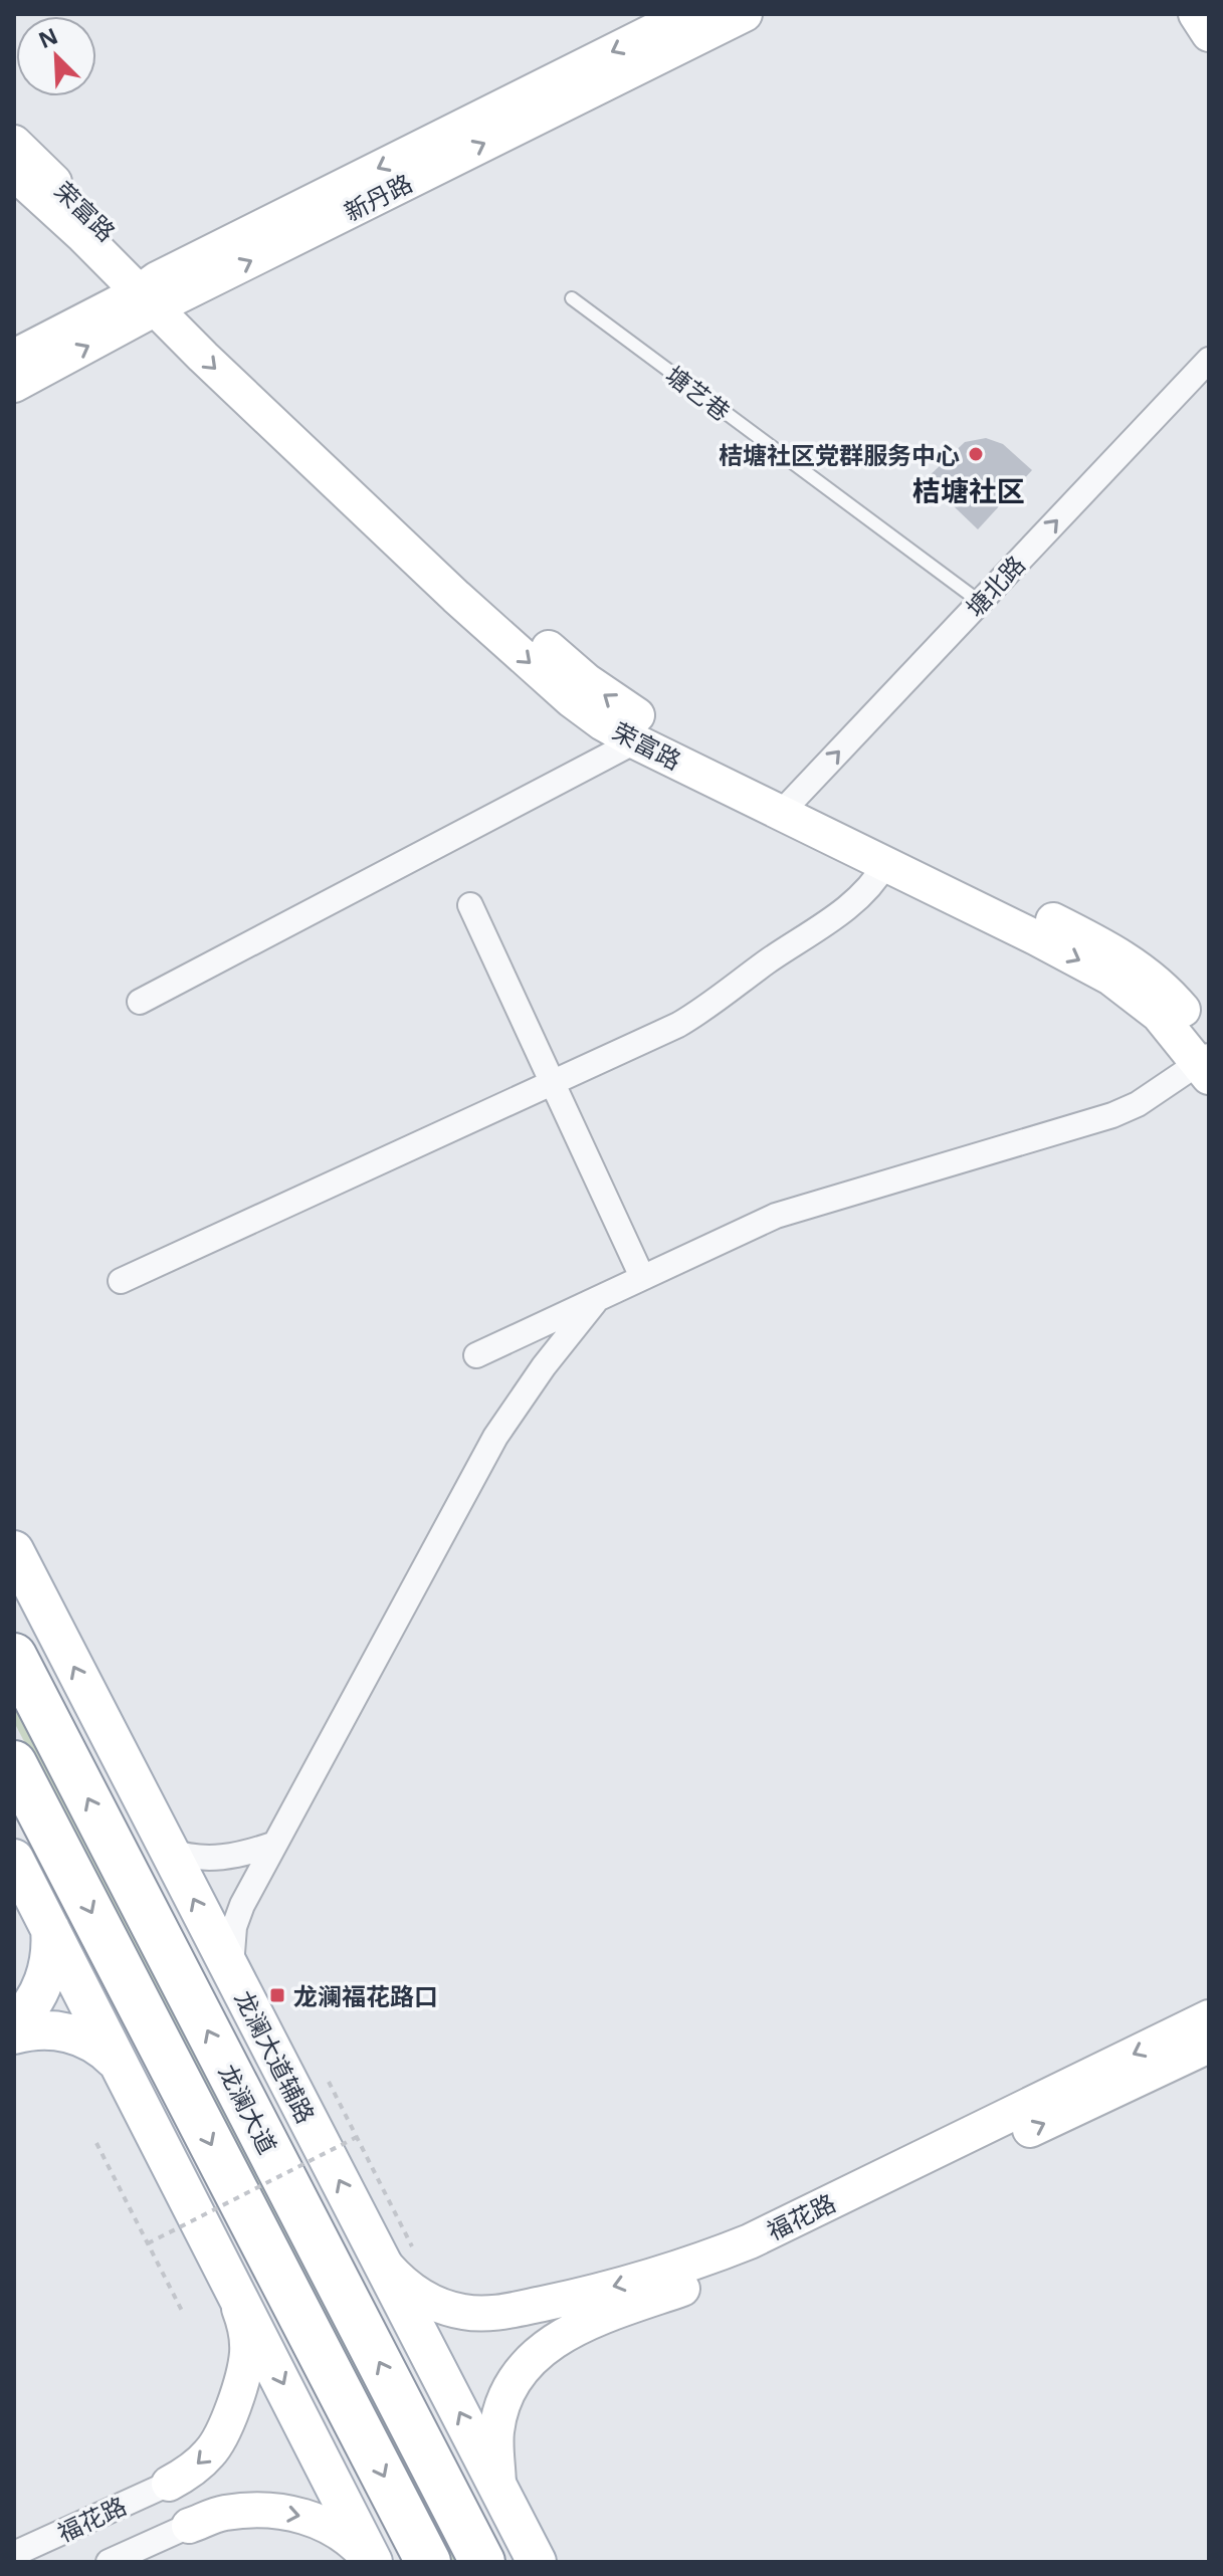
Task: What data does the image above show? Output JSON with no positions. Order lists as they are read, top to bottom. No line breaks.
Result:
{"streets":{"highway":["龙澜大道"],"main road":["龙澜大道辅路"],"street":["新丹路","荣富路","塘北路","福花路"],"lane":["塘艺巷"]},"crossings":[["新丹路","荣富路"],["荣富路","塘北路"],["塘艺巷","塘北路"],["龙澜大道辅路","福花路"]],"one_way":["塘北路"],"districts":["桔塘社区"],"places":{"other":["桔塘社区党群服务中心"],"transit":["龙澜福花路口"]},"north":"top left"}
